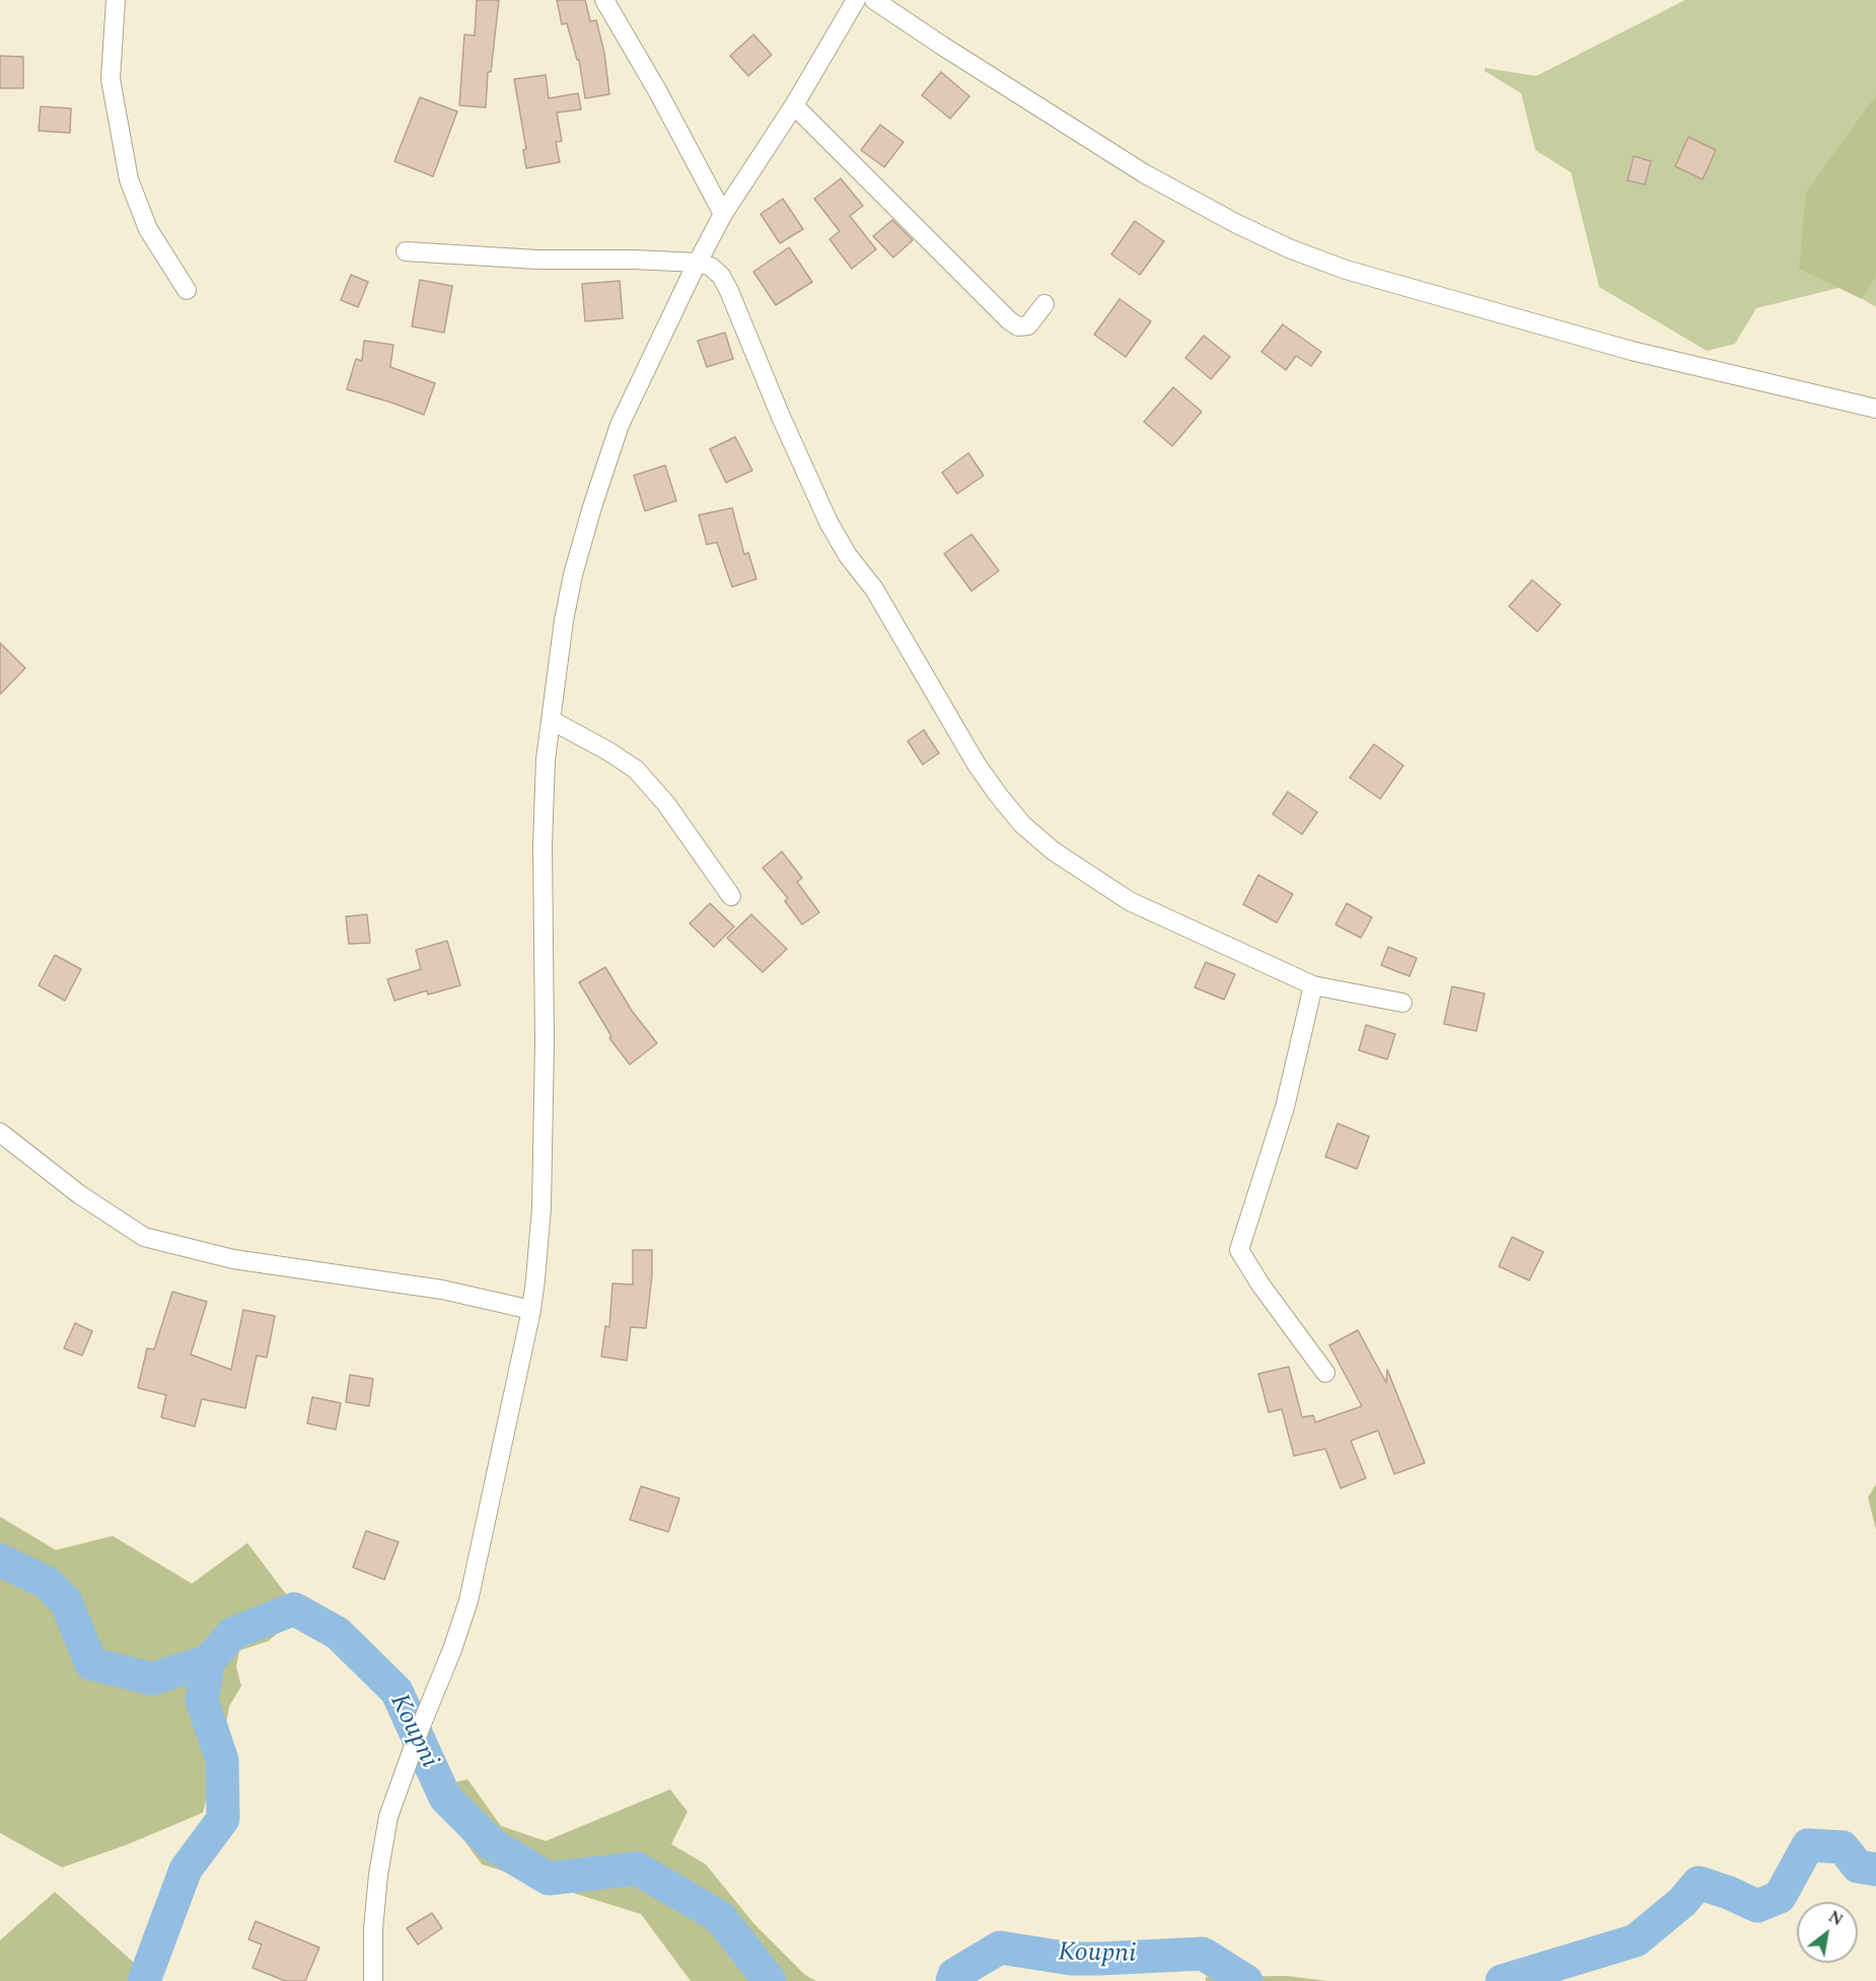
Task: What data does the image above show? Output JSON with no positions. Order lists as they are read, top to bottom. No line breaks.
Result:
{"water":["Koupni"],"north":"top right"}
